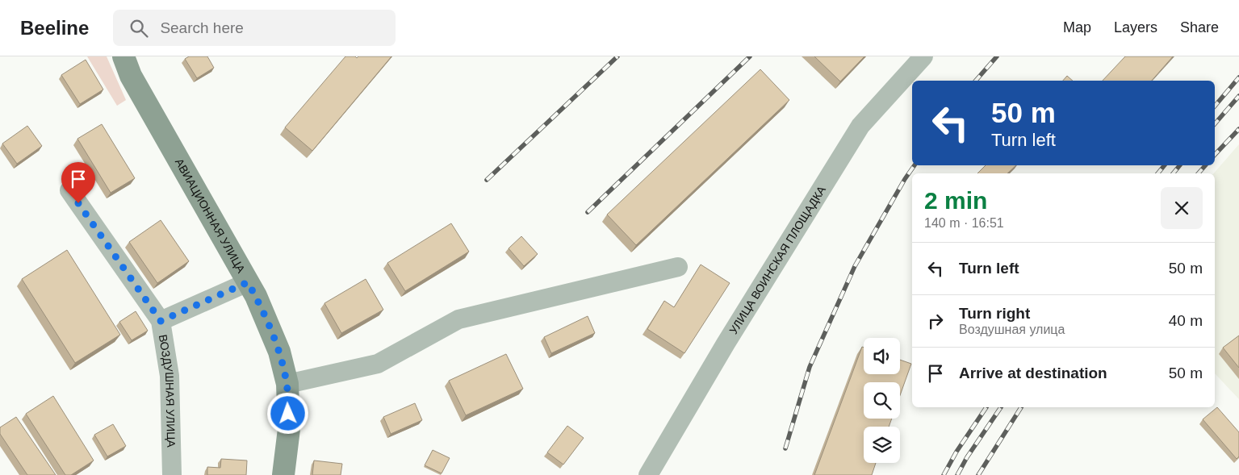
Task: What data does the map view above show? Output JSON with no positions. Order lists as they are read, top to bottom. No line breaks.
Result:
{"streets":{"main road":["АВИАЦИОННАЯ УЛИЦА"],"street":["УЛИЦА ВОИНСКАЯ ПЛОЩАДКА","ВОЗДУШНАЯ УЛИЦА"]},"page":{"header":"Beeline","search":"Search here","nav":["Map","Layers","Share"],"turn":["50 m","Turn left"],"heading":["2 min","140 m · 16:51"],"list":[{"name":"Turn left","value":"50 m"},{"name":"Turn right","note":"Воздушная улица","value":"40 m"},{"name":"Arrive at destination","value":"50 m"}]}}
